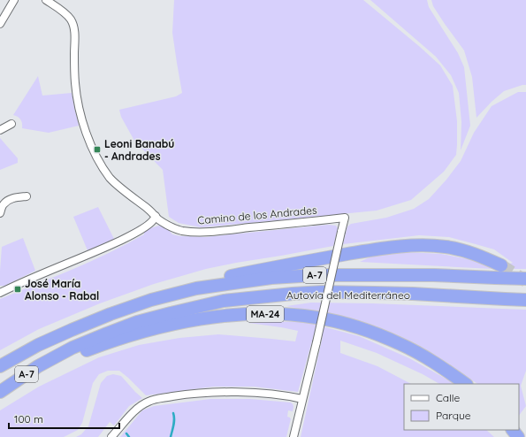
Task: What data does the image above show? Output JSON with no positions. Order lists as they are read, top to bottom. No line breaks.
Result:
{"streets":{"highway":["A-7","Autovía del Mediterráneo","MA-24"],"street":["Camino de los Andrades"]},"crossings":[["Autovía del Mediterráneo","MA-24"]],"places":{"transit":["Leoni Banabú - Andrades","José María Alonso - Rabal"]},"legend":["Calle","Parque"],"scale_bar":"100 m"}
